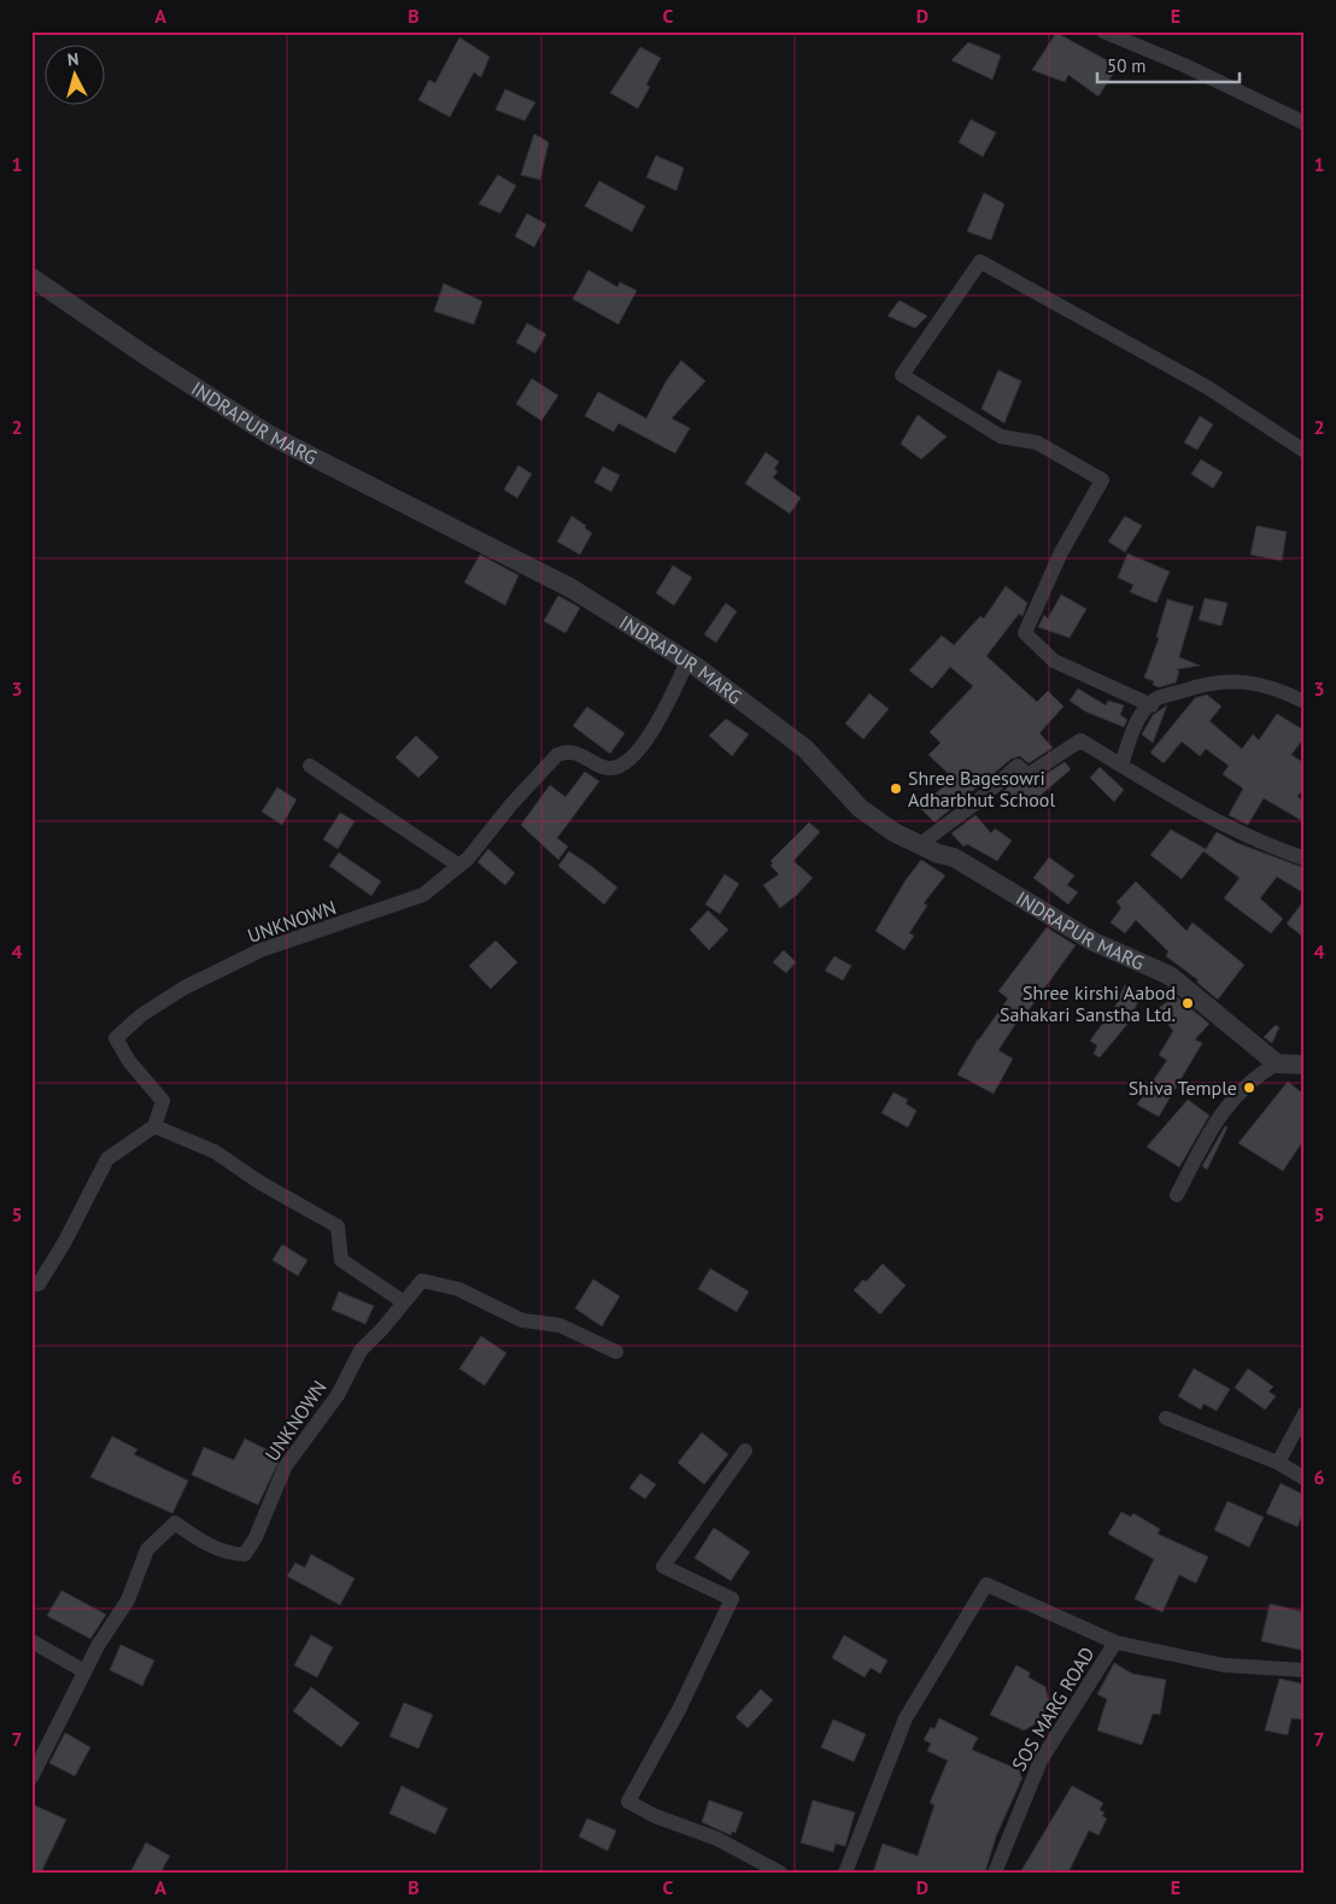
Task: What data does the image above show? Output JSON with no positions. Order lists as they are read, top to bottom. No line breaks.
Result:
{"streets":{"street":["INDRAPUR MARG","UNKNOWN","SOS MARG ROAD"]},"crossings":[["INDRAPUR MARG","UNKNOWN"]],"places":["Shree Bagesowri Adharbhut School","Shree kirshi Aabod Sahakari Sanstha Ltd.","Shiva Temple"],"scale_bar":"50 m","north":"top","grid":{"columns":["A","B","C","D","E"],"rows":["1","2","3","4","5","6","7"]}}
